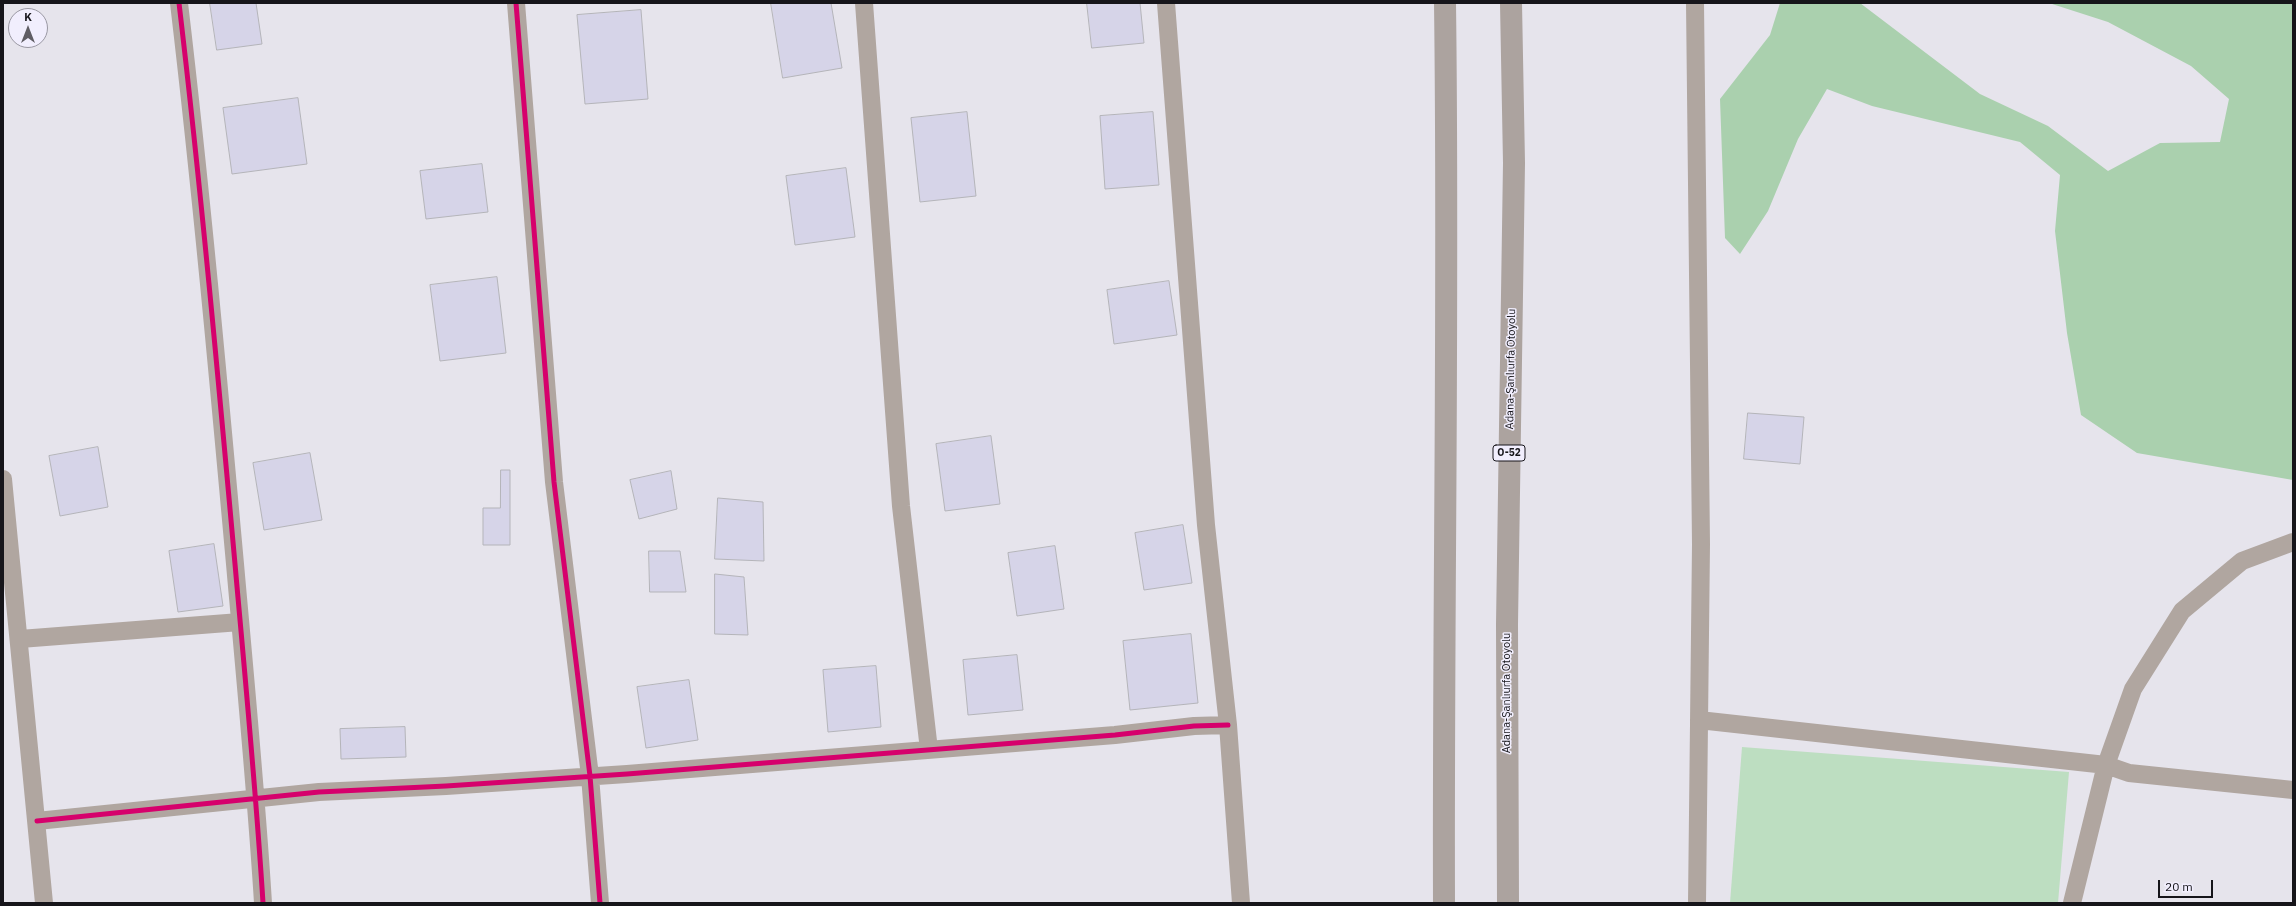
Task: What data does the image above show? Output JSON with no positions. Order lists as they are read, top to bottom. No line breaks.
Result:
{"streets":{"highway":["Adana-Şanlıurfa Otoyolu","O-52"]},"scale_bar":"20 m","north":"top"}
